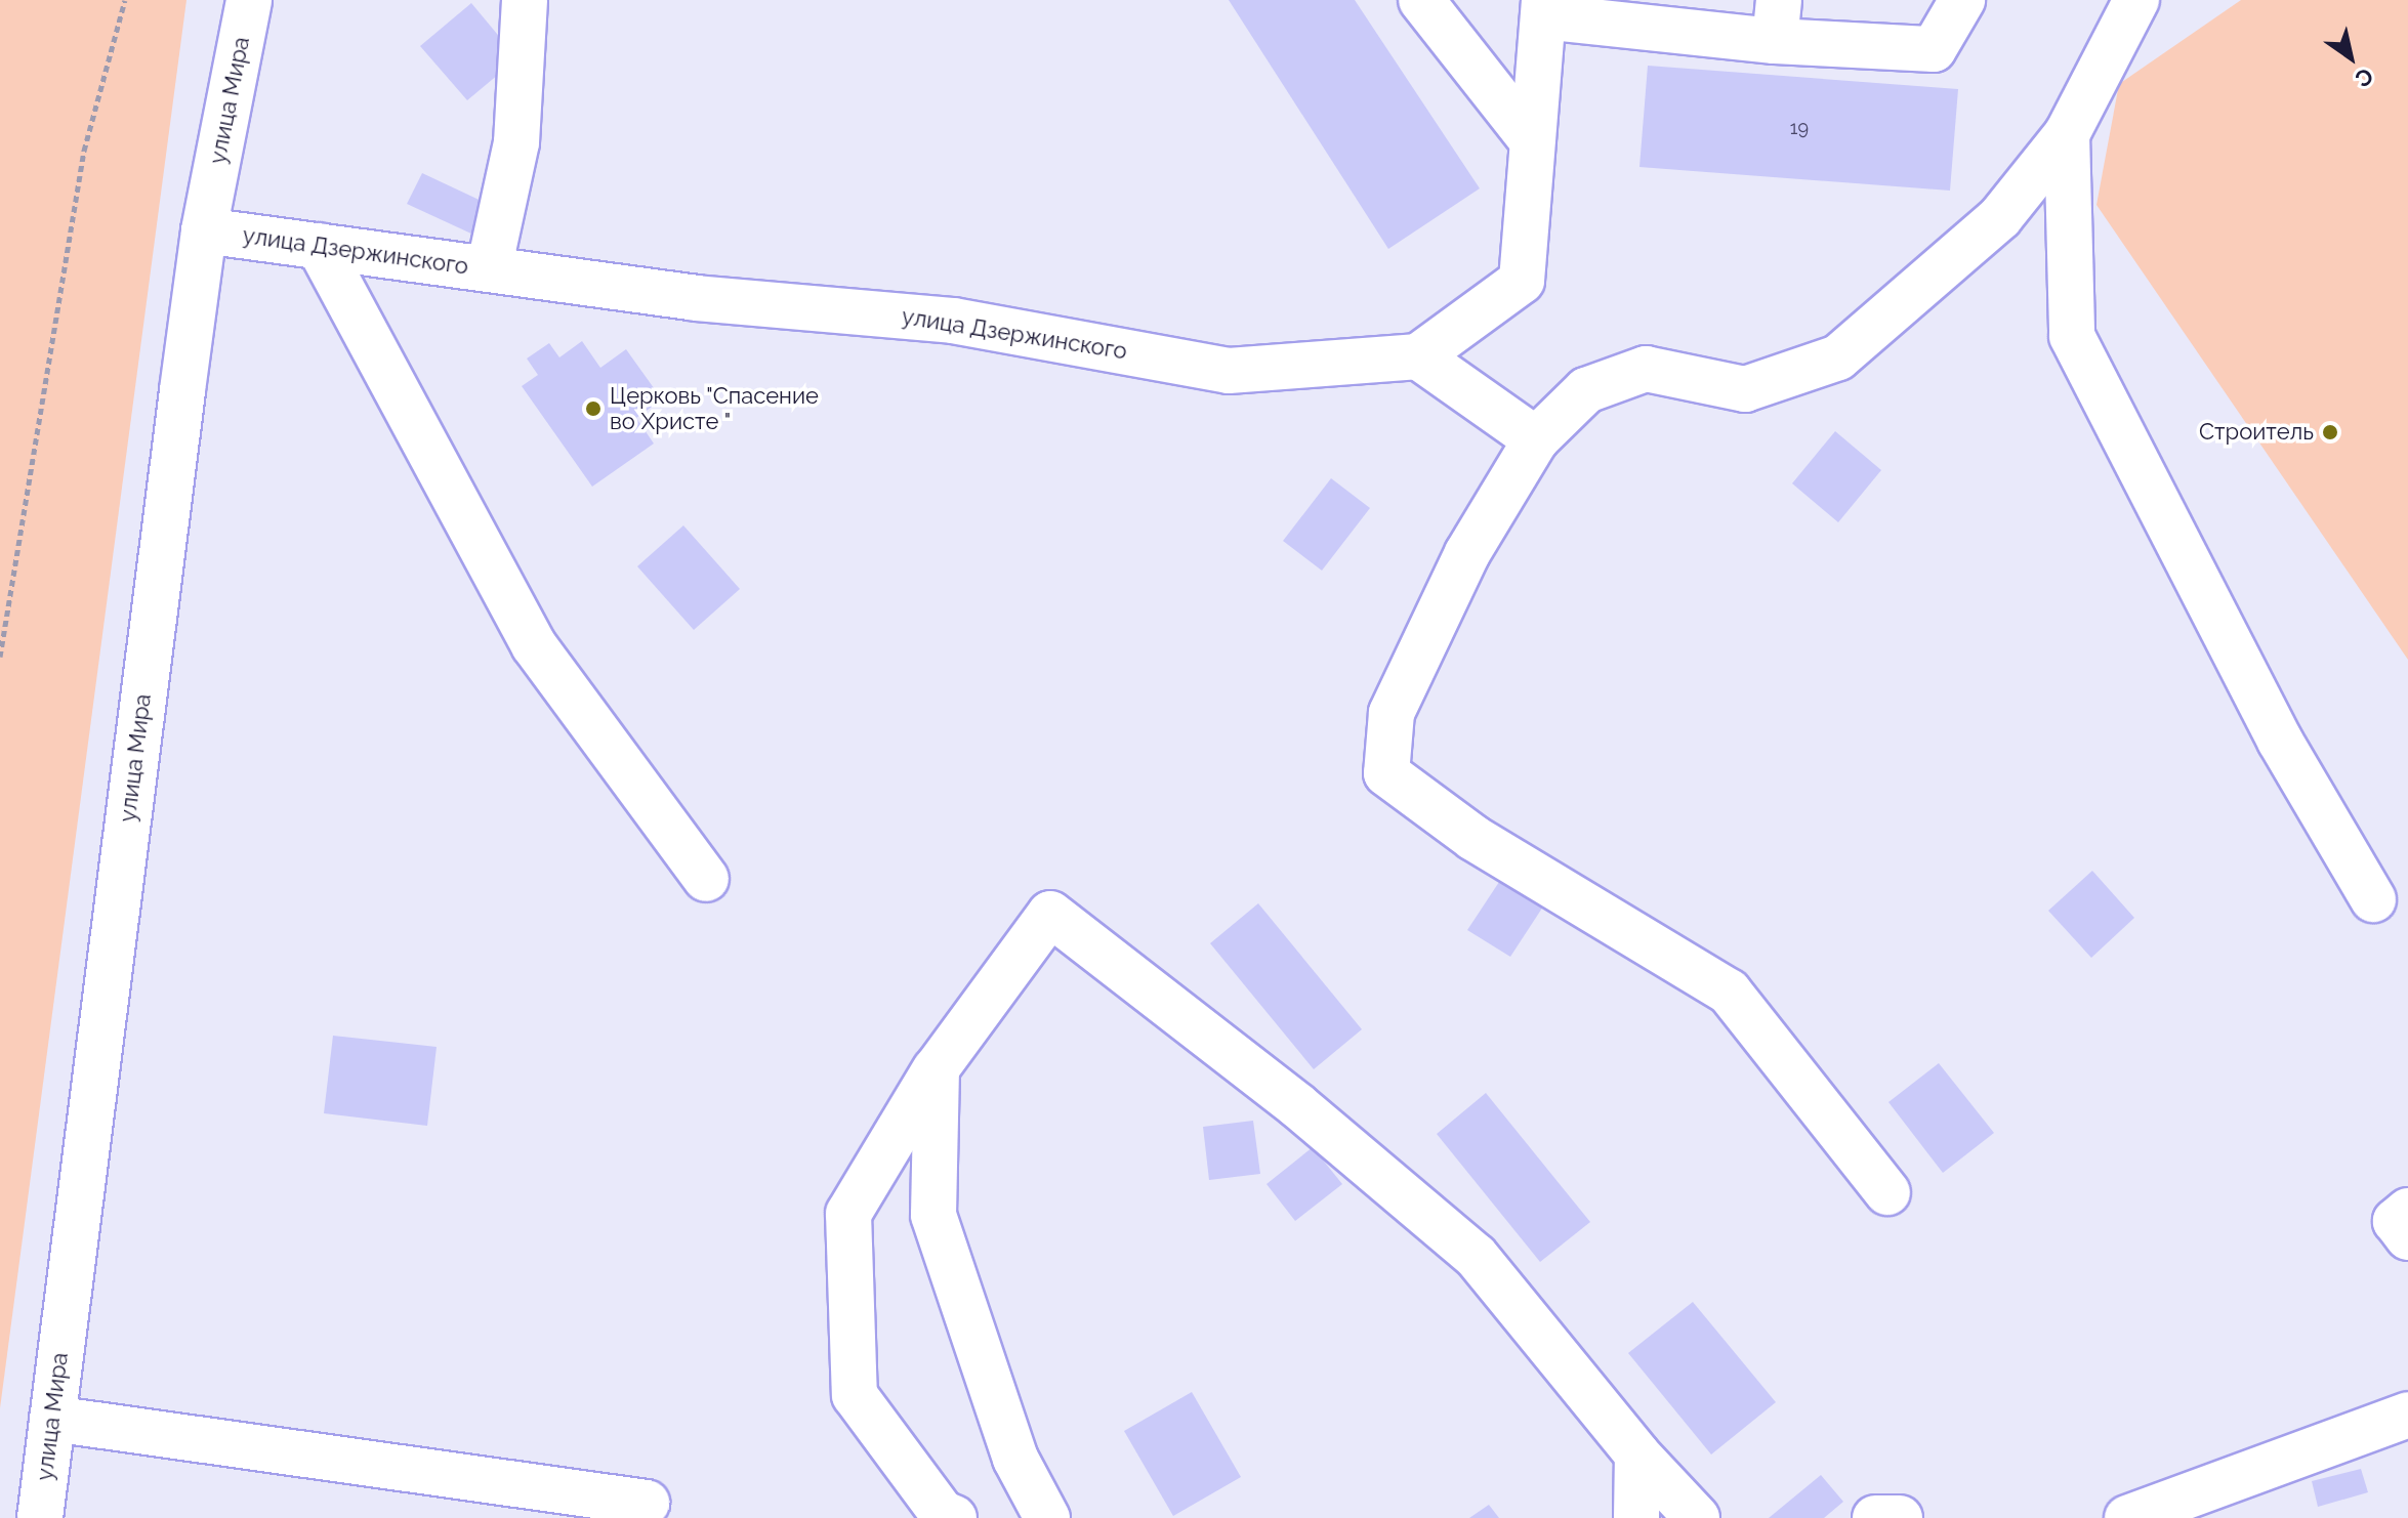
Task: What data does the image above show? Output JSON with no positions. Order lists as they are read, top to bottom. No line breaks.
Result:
{"streets":{"street":["улица Мира","улица Дзержинского"]},"crossings":[["улица Мира","улица Дзержинского"]],"places":["Церковь \"Спасение во Христе \"","Строитель"],"house_numbers":["19"],"north":"bottom right"}
